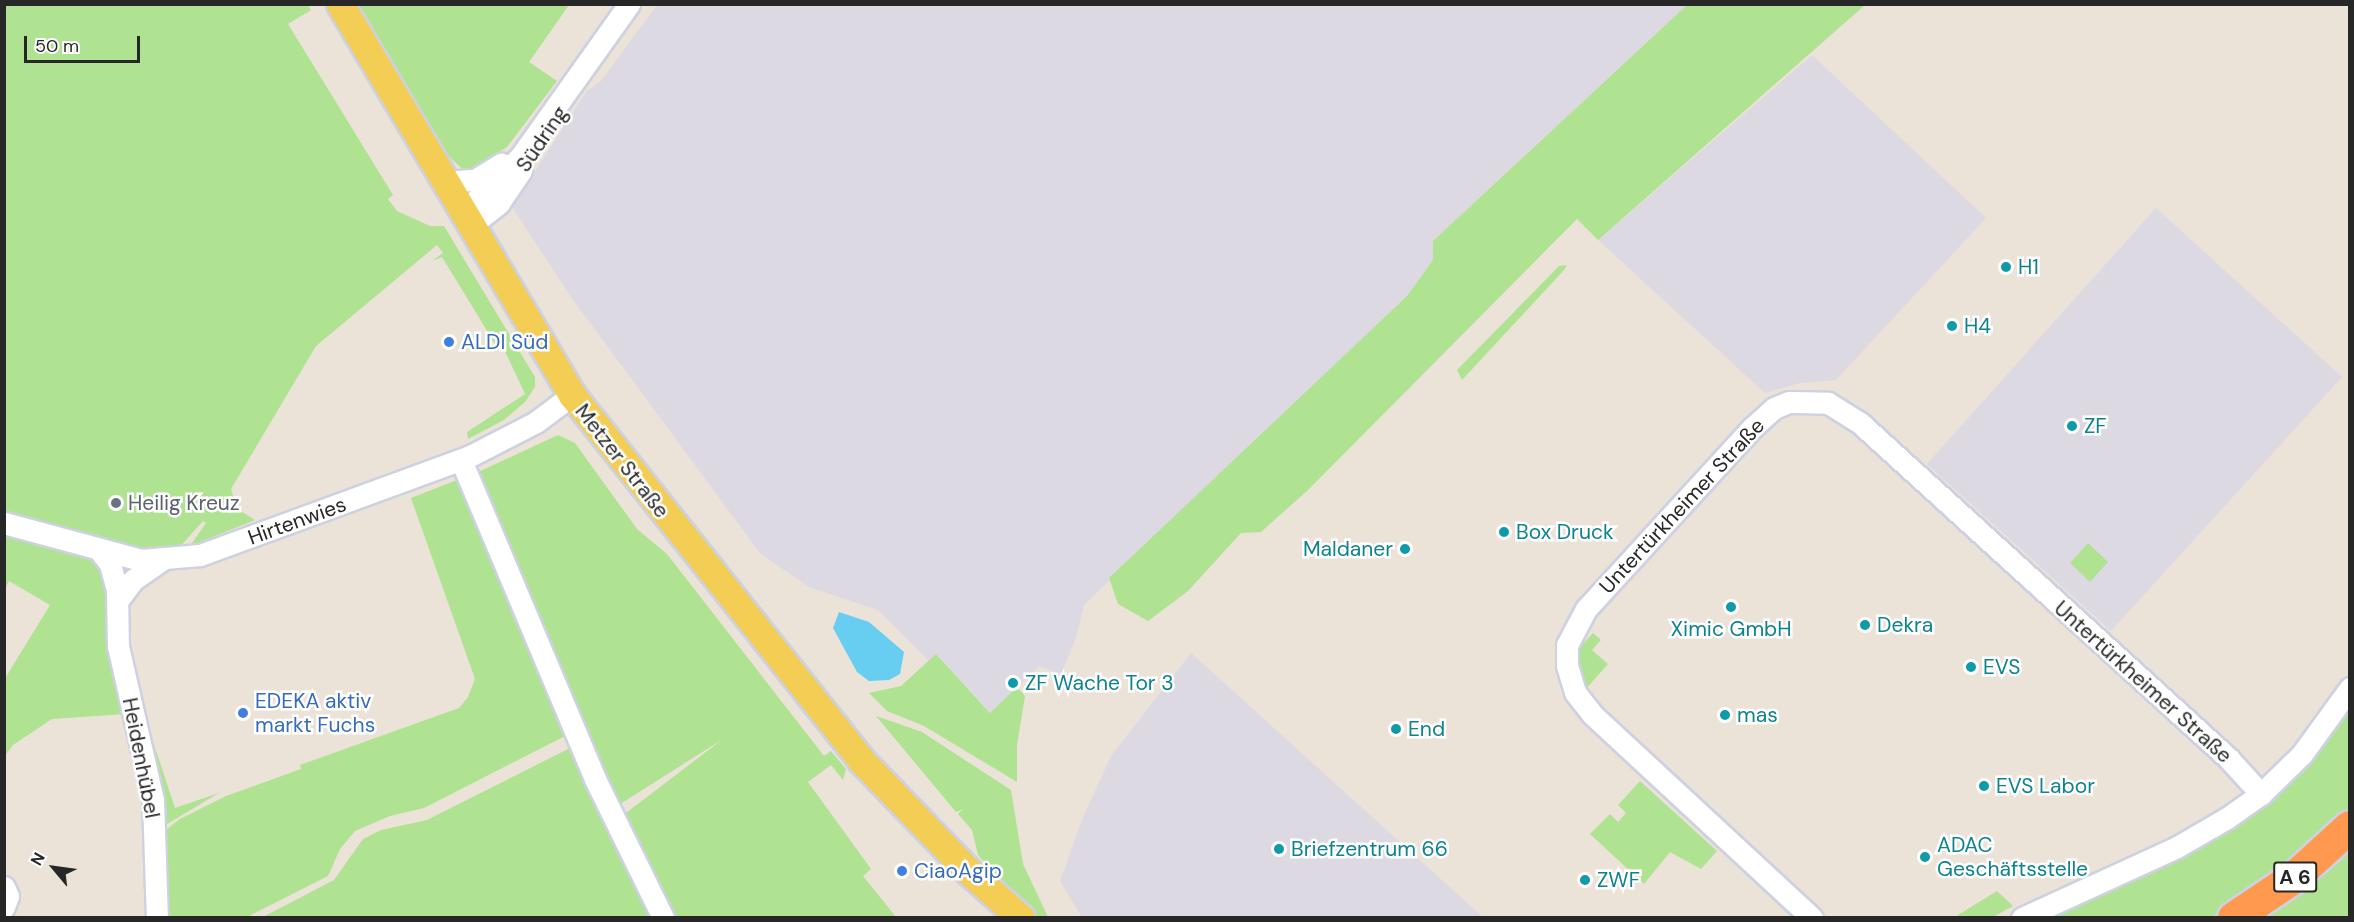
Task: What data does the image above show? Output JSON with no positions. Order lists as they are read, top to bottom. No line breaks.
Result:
{"streets":{"highway":["A 6"],"main road":["Metzer Straße"],"street":["Südring","Untertürkheimer Straße","Hirtenwies","Heidenhübel"]},"crossings":[["Südring","Metzer Straße"],["Metzer Straße","Hirtenwies"],["Hirtenwies","Heidenhübel"]],"places":["H1","H4","ALDI Süd","ZF","Heilig Kreuz","Box Druck","Maldaner","Ximic GmbH","Dekra","EVS","ZF Wache Tor 3","EDEKA aktiv markt Fuchs","mas","End","EVS Labor","Briefzentrum 66","ADAC Geschäftsstelle","CiaoAgip","ZWF"],"scale_bar":"50 m","north":"top left"}
